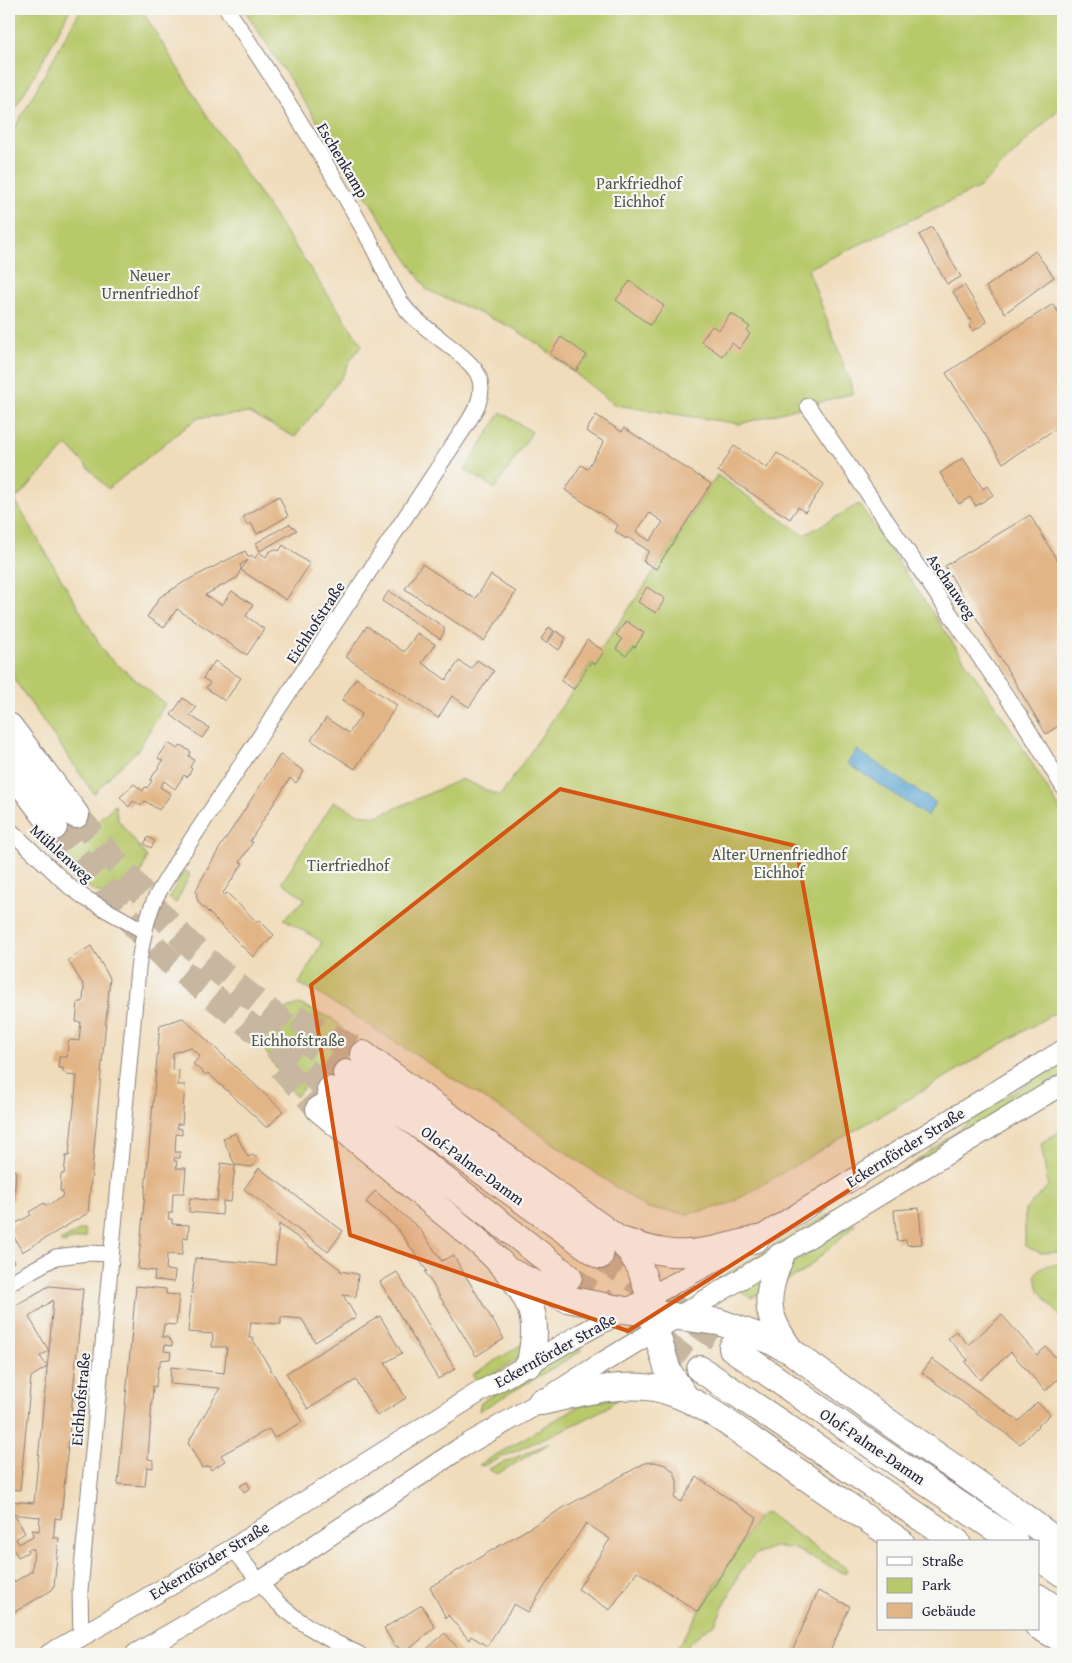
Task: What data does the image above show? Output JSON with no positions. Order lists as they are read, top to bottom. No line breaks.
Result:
{"streets":{"highway":["Olof-Palme-Damm"],"main road":["Eckernförder Straße"],"street":["Eschenkamp","Aschauweg","Eichhofstraße","Mühlenweg"]},"crossings":[["Eschenkamp","Eichhofstraße"],["Eichhofstraße","Mühlenweg"],["Eichhofstraße","Eckernförder Straße"]],"parks":["Parkfriedhof Eichhof","Neuer Urnenfriedhof","Alter Urnenfriedhof Eichhof","Tierfriedhof","Eichhofstraße"],"legend":["Straße","Park","Gebäude"]}
